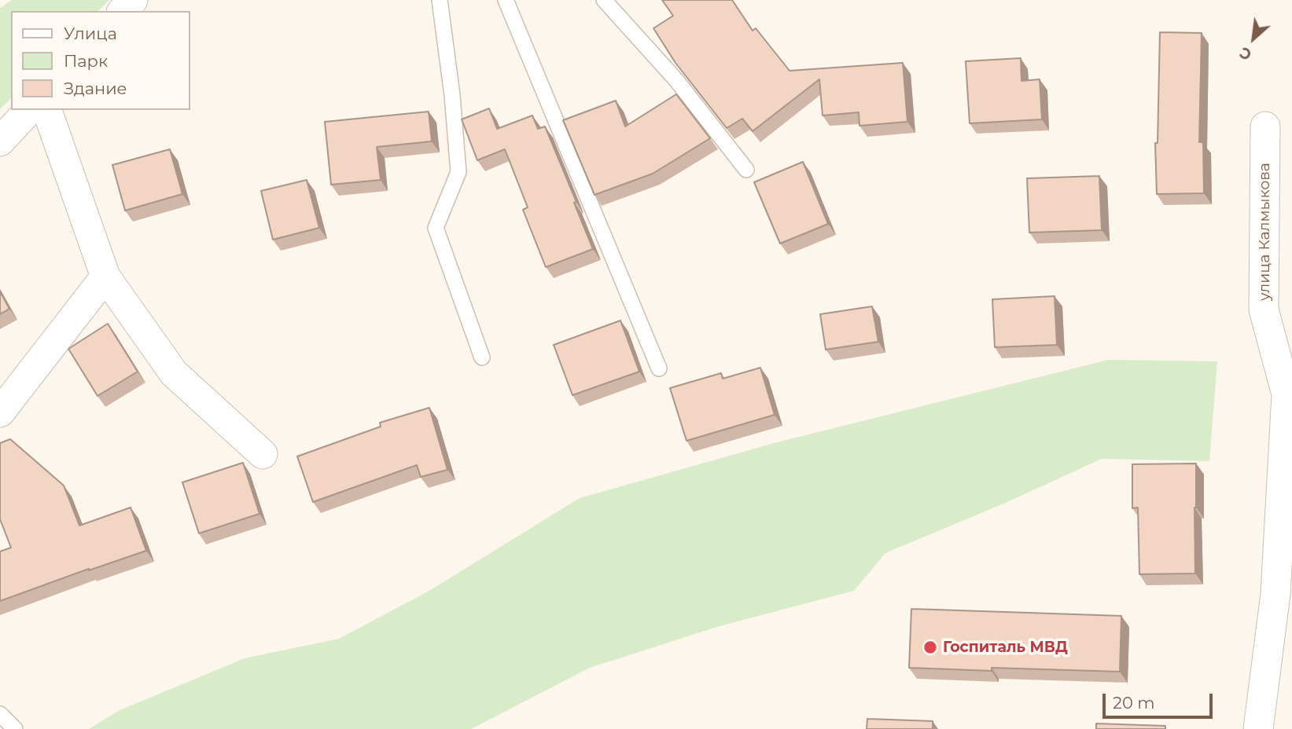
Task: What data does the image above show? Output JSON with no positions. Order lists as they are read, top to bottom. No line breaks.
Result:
{"streets":{"street":["улица Калмыкова"]},"places":["Госпиталь МВД"],"legend":["Улица","Парк","Здание"],"scale_bar":"20 m","north":"bottom left"}
